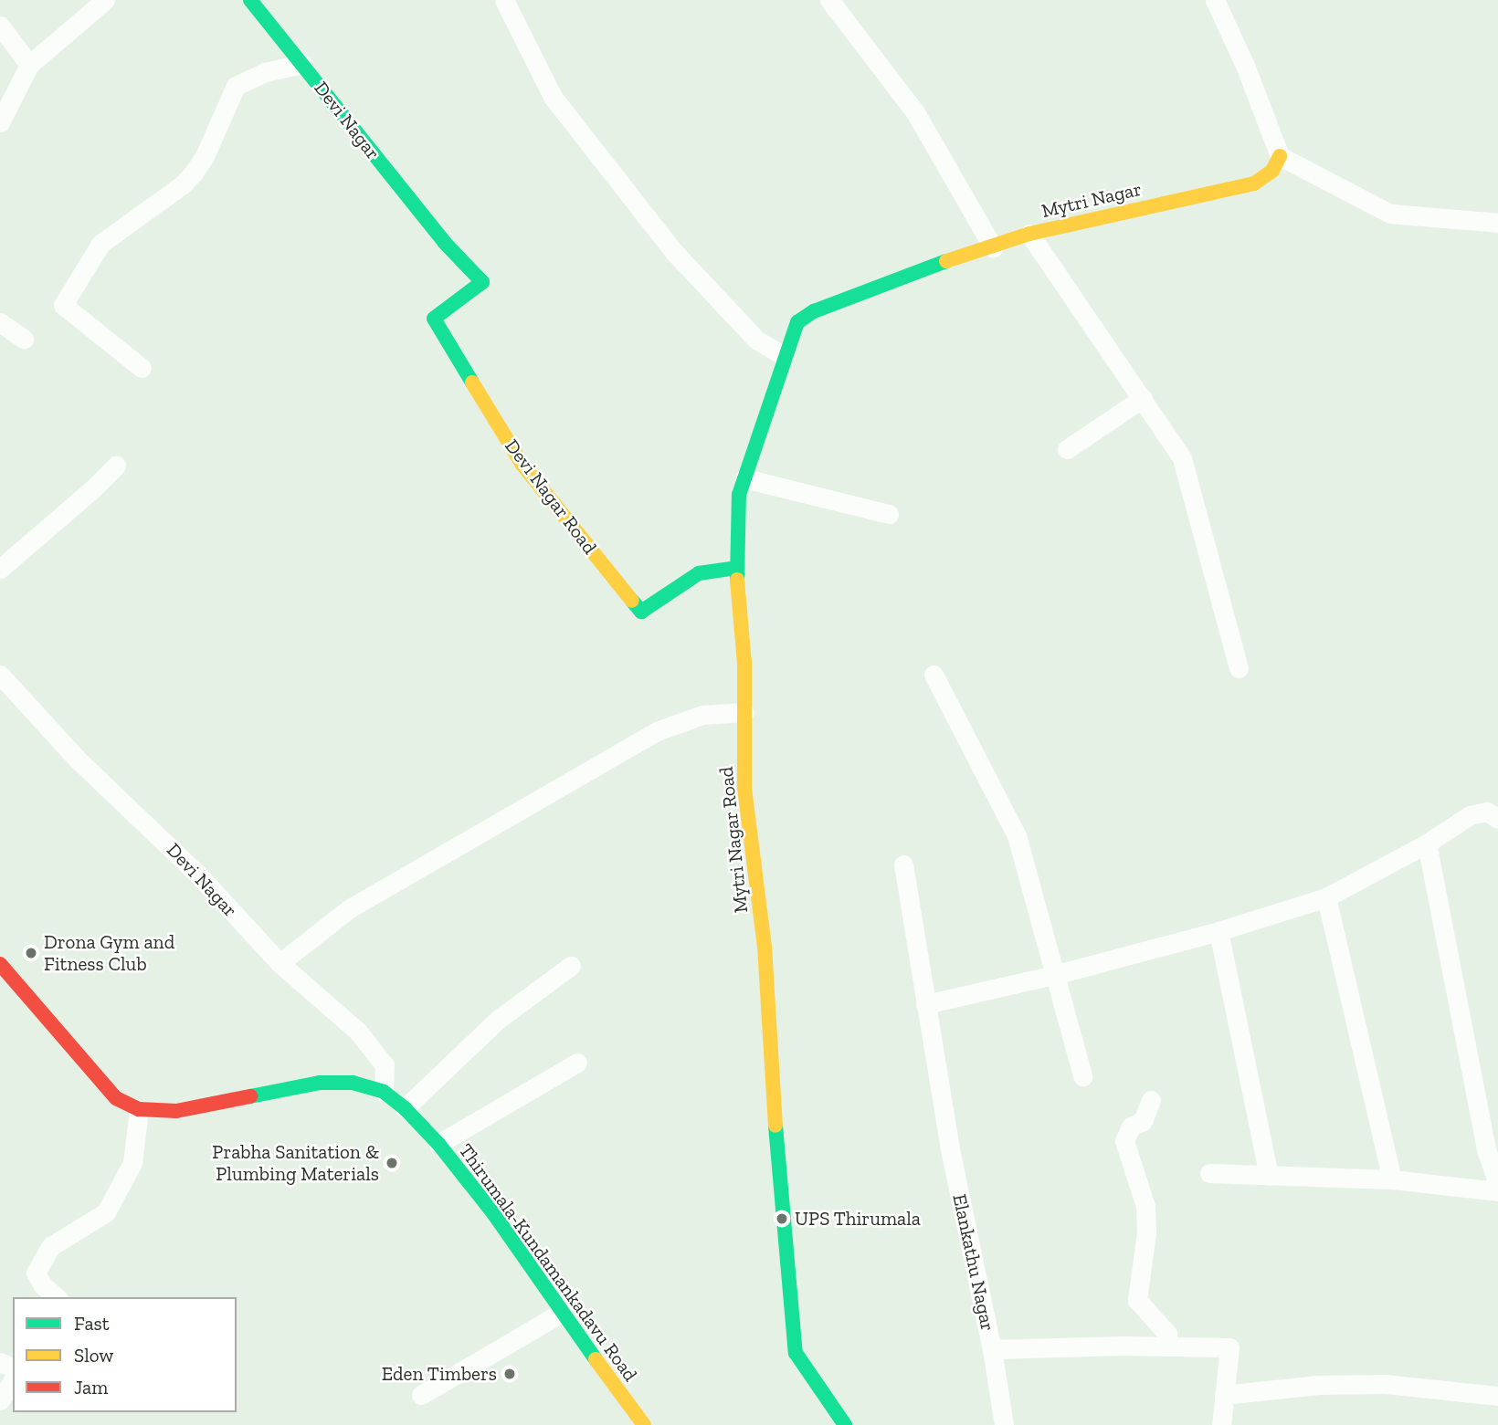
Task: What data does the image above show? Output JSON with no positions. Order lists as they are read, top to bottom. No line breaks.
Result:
{"streets":{"street":["Devi Nagar","Mytri Nagar","Devi Nagar Road","Mytri Nagar Road","Thirumala-Kundamankadavu Road","Elankathu Nagar"]},"crossings":[["Devi Nagar","Devi Nagar Road"],["Devi Nagar","Thirumala-Kundamankadavu Road"],["Mytri Nagar","Mytri Nagar Road"],["Devi Nagar Road","Mytri Nagar Road"]],"places":["Drona Gym and Fitness Club","Prabha Sanitation & Plumbing Materials","UPS Thirumala","Eden Timbers"],"legend":["Fast","Slow","Jam"]}
